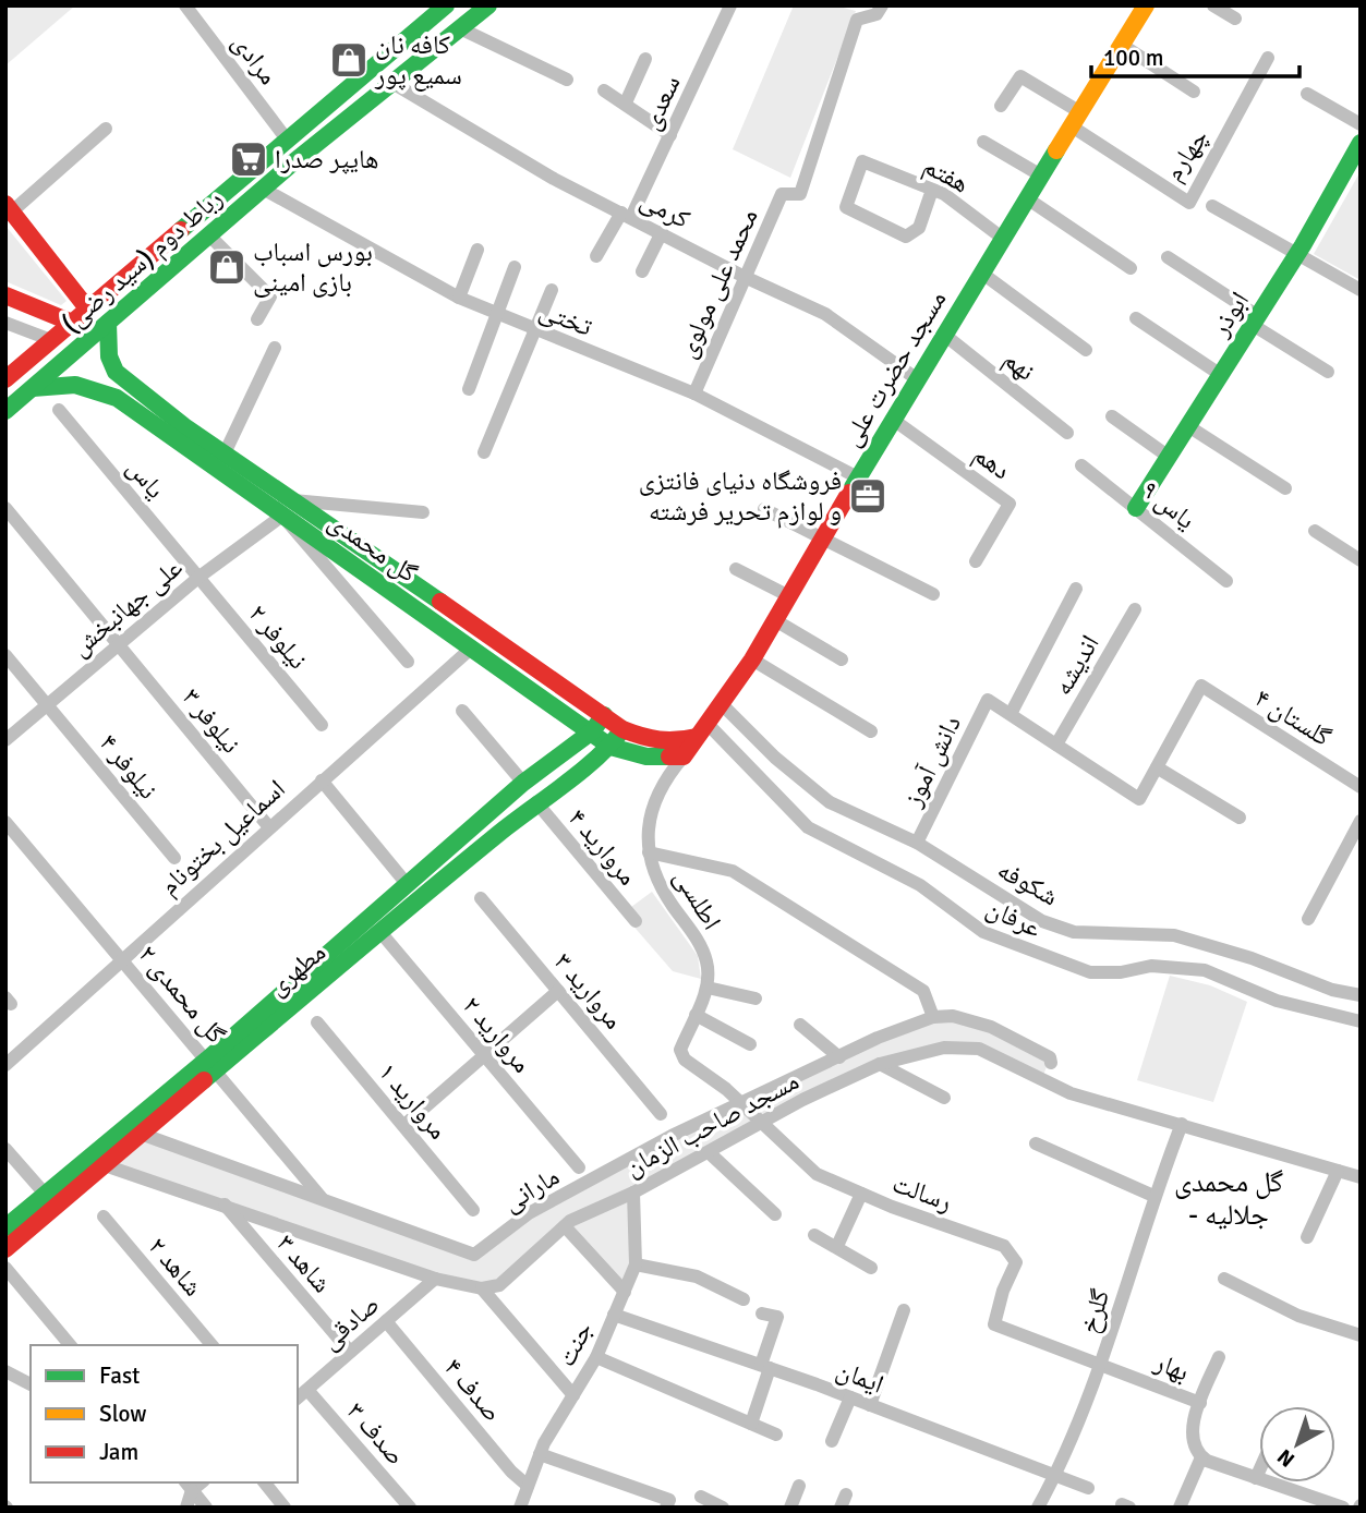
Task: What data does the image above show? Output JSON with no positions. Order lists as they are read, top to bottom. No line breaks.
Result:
{"streets":{"street":["مرادی","سعدی","چهارم","هفتم","کرمی","رباط دوم (سید رضی)","محمد علی مولوی","ابوذر","تختی","نهم","مسجد حضرت علی","دهم","یاس","یاس ۹","گل محمدی","علی جهانبخش","نیلوفر ۲","اندیشه","گلستان ۴","نیلوفر ۳","دانش آموز","نیلوفر ۴","اسماعیل بختونام","مروارید ۴","شکوفه","اطلسی","عرفان","مطهری","مروارید ۳","گل محمدی ۲","مروارید ۲","مروارید ۱","مسجد صاحب الزمان","مارانی","رسالت","شاهد ۳","شاهد ۲","گلرخ","صادقی","جنت","بهار","ایمان","صدف ۴","صدف ۳"]},"crossings":[["مرادی","رباط دوم (سید رضی)"],["سعدی","کرمی"],["چهارم","مسجد حضرت علی"],["هفتم","مسجد حضرت علی"],["کرمی","رباط دوم (سید رضی)"],["کرمی","محمد علی مولوی"],["کرمی","مسجد حضرت علی"],["رباط دوم (سید رضی)","تختی"],["رباط دوم (سید رضی)","گل محمدی"],["محمد علی مولوی","تختی"],["ابوذر","یاس ۹"],["تختی","مسجد حضرت علی"],["نهم","مسجد حضرت علی"],["مسجد حضرت علی","دهم"],["مسجد حضرت علی","گل محمدی"],["مسجد حضرت علی","شکوفه"],["مسجد حضرت علی","اطلسی"],["مسجد حضرت علی","عرفان"],["یاس","علی جهانبخش"],["یاس","نیلوفر ۲"],["گل محمدی","علی جهانبخش"],["گل محمدی","اسماعیل بختونام"],["گل محمدی","اطلسی"],["گل محمدی","عرفان"],["گل محمدی","مطهری"],["علی جهانبخش","نیلوفر ۲"],["علی جهانبخش","نیلوفر ۳"],["علی جهانبخش","نیلوفر ۴"],["نیلوفر ۳","اسماعیل بختونام"],["دانش آموز","شکوفه"],["اسماعیل بختونام","گل محمدی ۲"],["مروارید ۴","مطهری"],["مطهری","گل محمدی ۲"],["مطهری","مروارید ۲"],["مطهری","مارانی"],["گل محمدی ۲","مارانی"],["مسجد صاحب الزمان","رسالت"],["مسجد صاحب الزمان","گلرخ"],["مسجد صاحب الزمان","جنت"],["رسالت","بهار"],["شاهد ۳","صادقی"],["گلرخ","بهار"],["گلرخ","ایمان"],["صادقی","صدف ۴"],["صادقی","صدف ۳"],["جنت","ایمان"],["جنت","صدف ۴"]],"districts":["گل محمدی - جلالیه"],"places":{"shop":["کافه نان سمیع پور","بورس اسباب بازی امینی"],"supermarket":["هایپر صدرا"],"office":["فروشگاه دنیای فانتزی و لوازم تحریر فرشته"]},"legend":["Fast","Slow","Jam"],"scale_bar":"100 m","north":"bottom left"}
